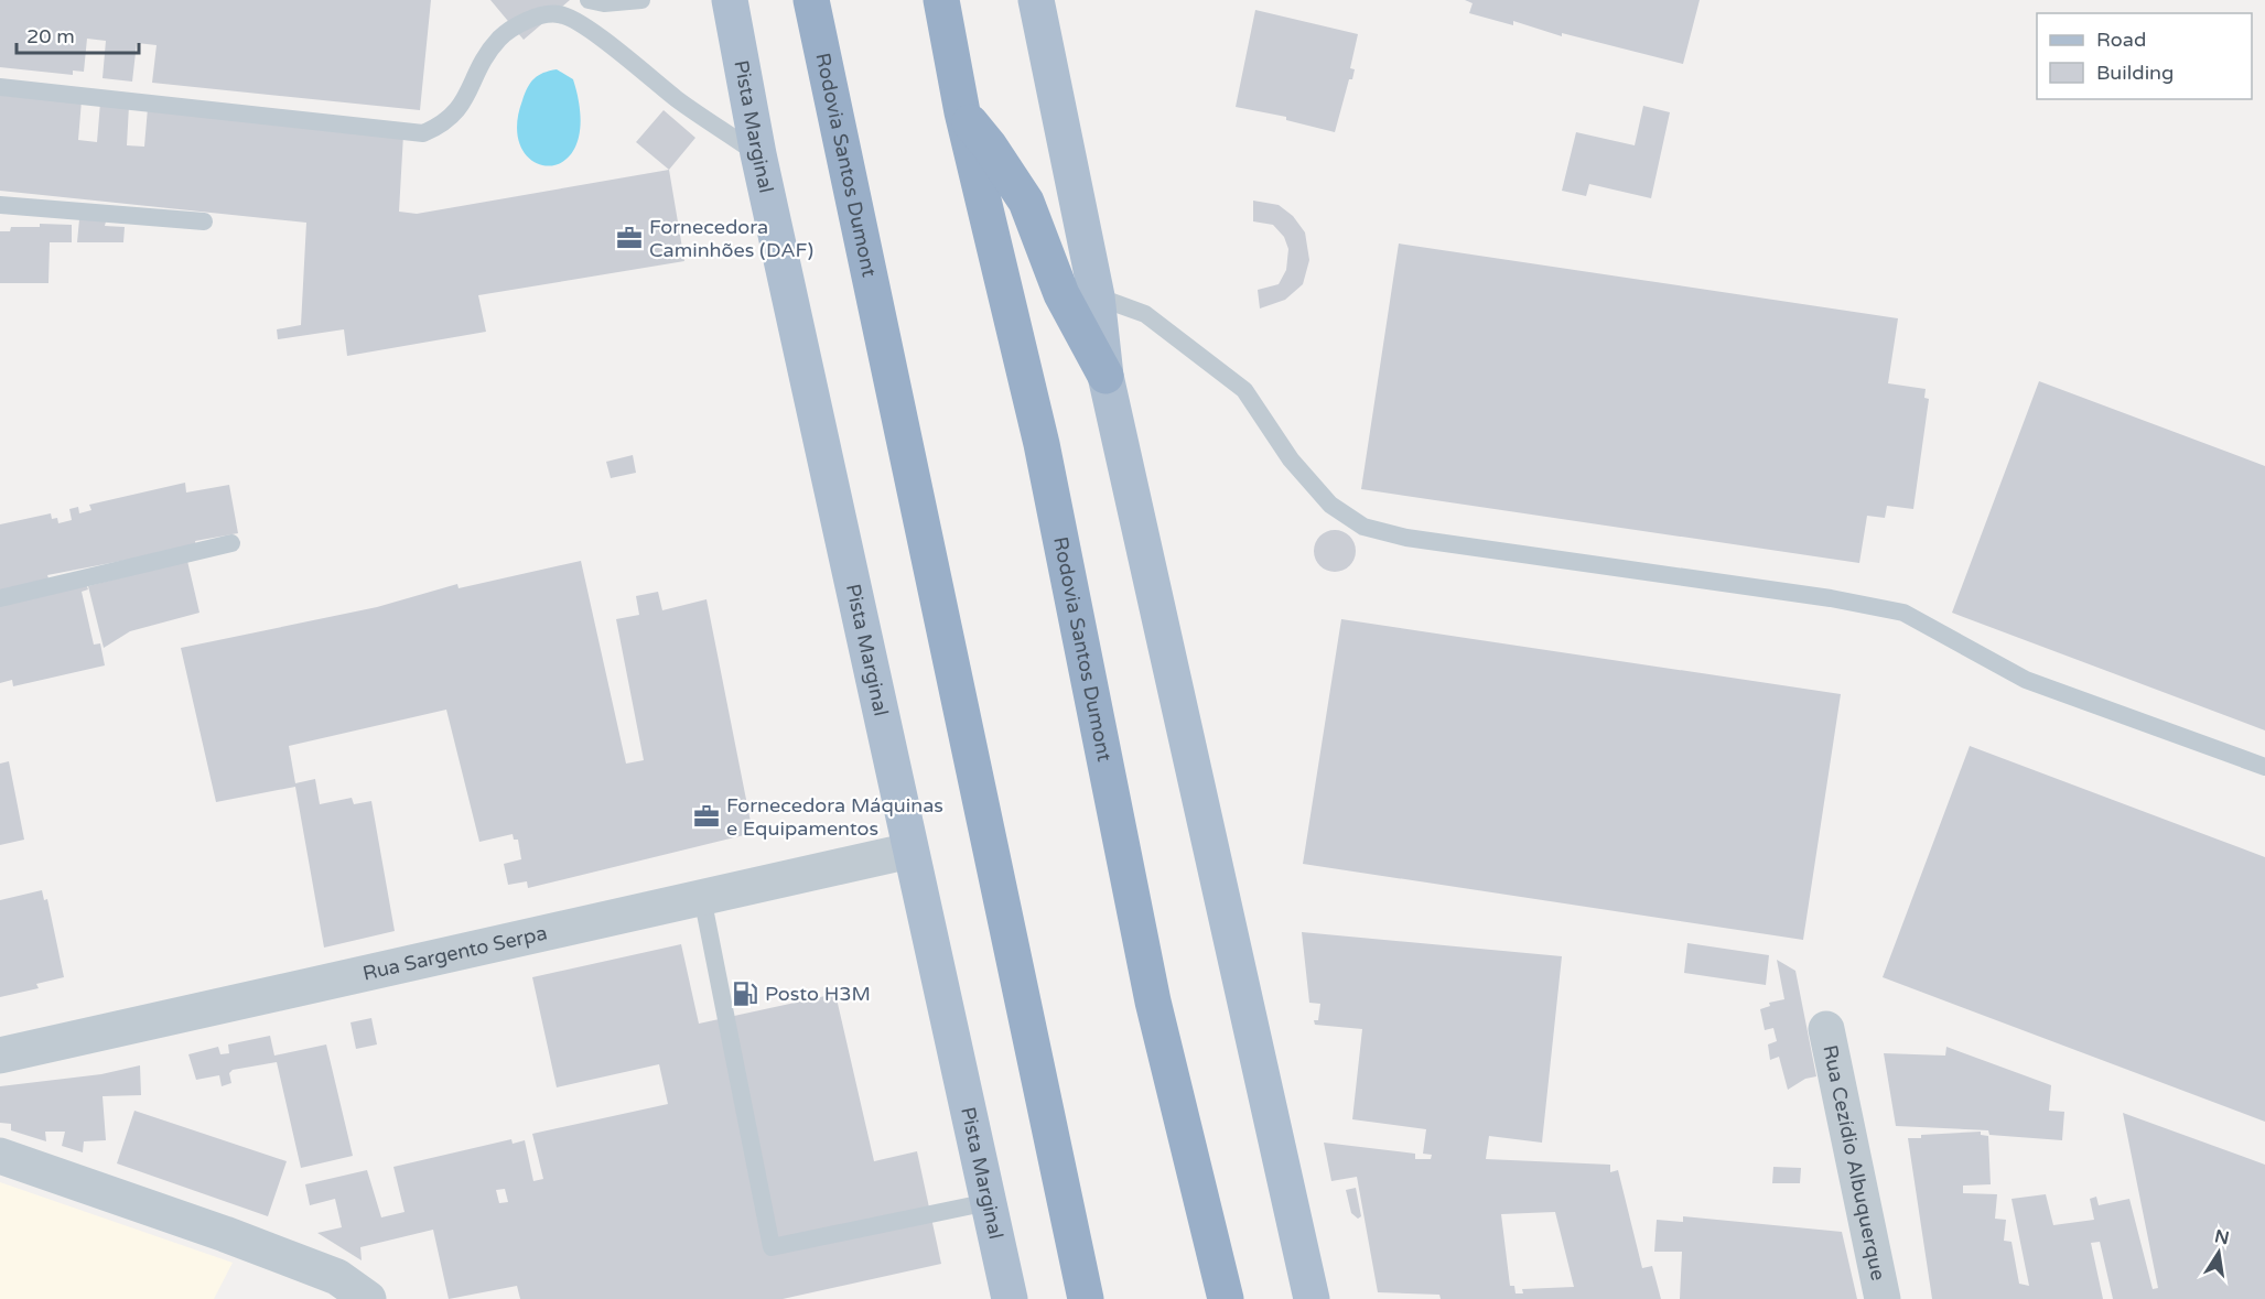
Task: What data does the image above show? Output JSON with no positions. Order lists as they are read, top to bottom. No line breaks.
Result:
{"streets":{"highway":["Rodovia Santos Dumont"],"main road":["Pista Marginal"],"street":["Rua Sargento Serpa","Rua Cezídio Albuquerque"]},"crossings":[["Pista Marginal","Rua Sargento Serpa"]],"places":{"office":["Fornecedora Caminhões (DAF)","Fornecedora Máquinas e Equipamentos"],"fuel station":["Posto H3M"]},"legend":["Road","Building"],"scale_bar":"20 m","north":"top"}
